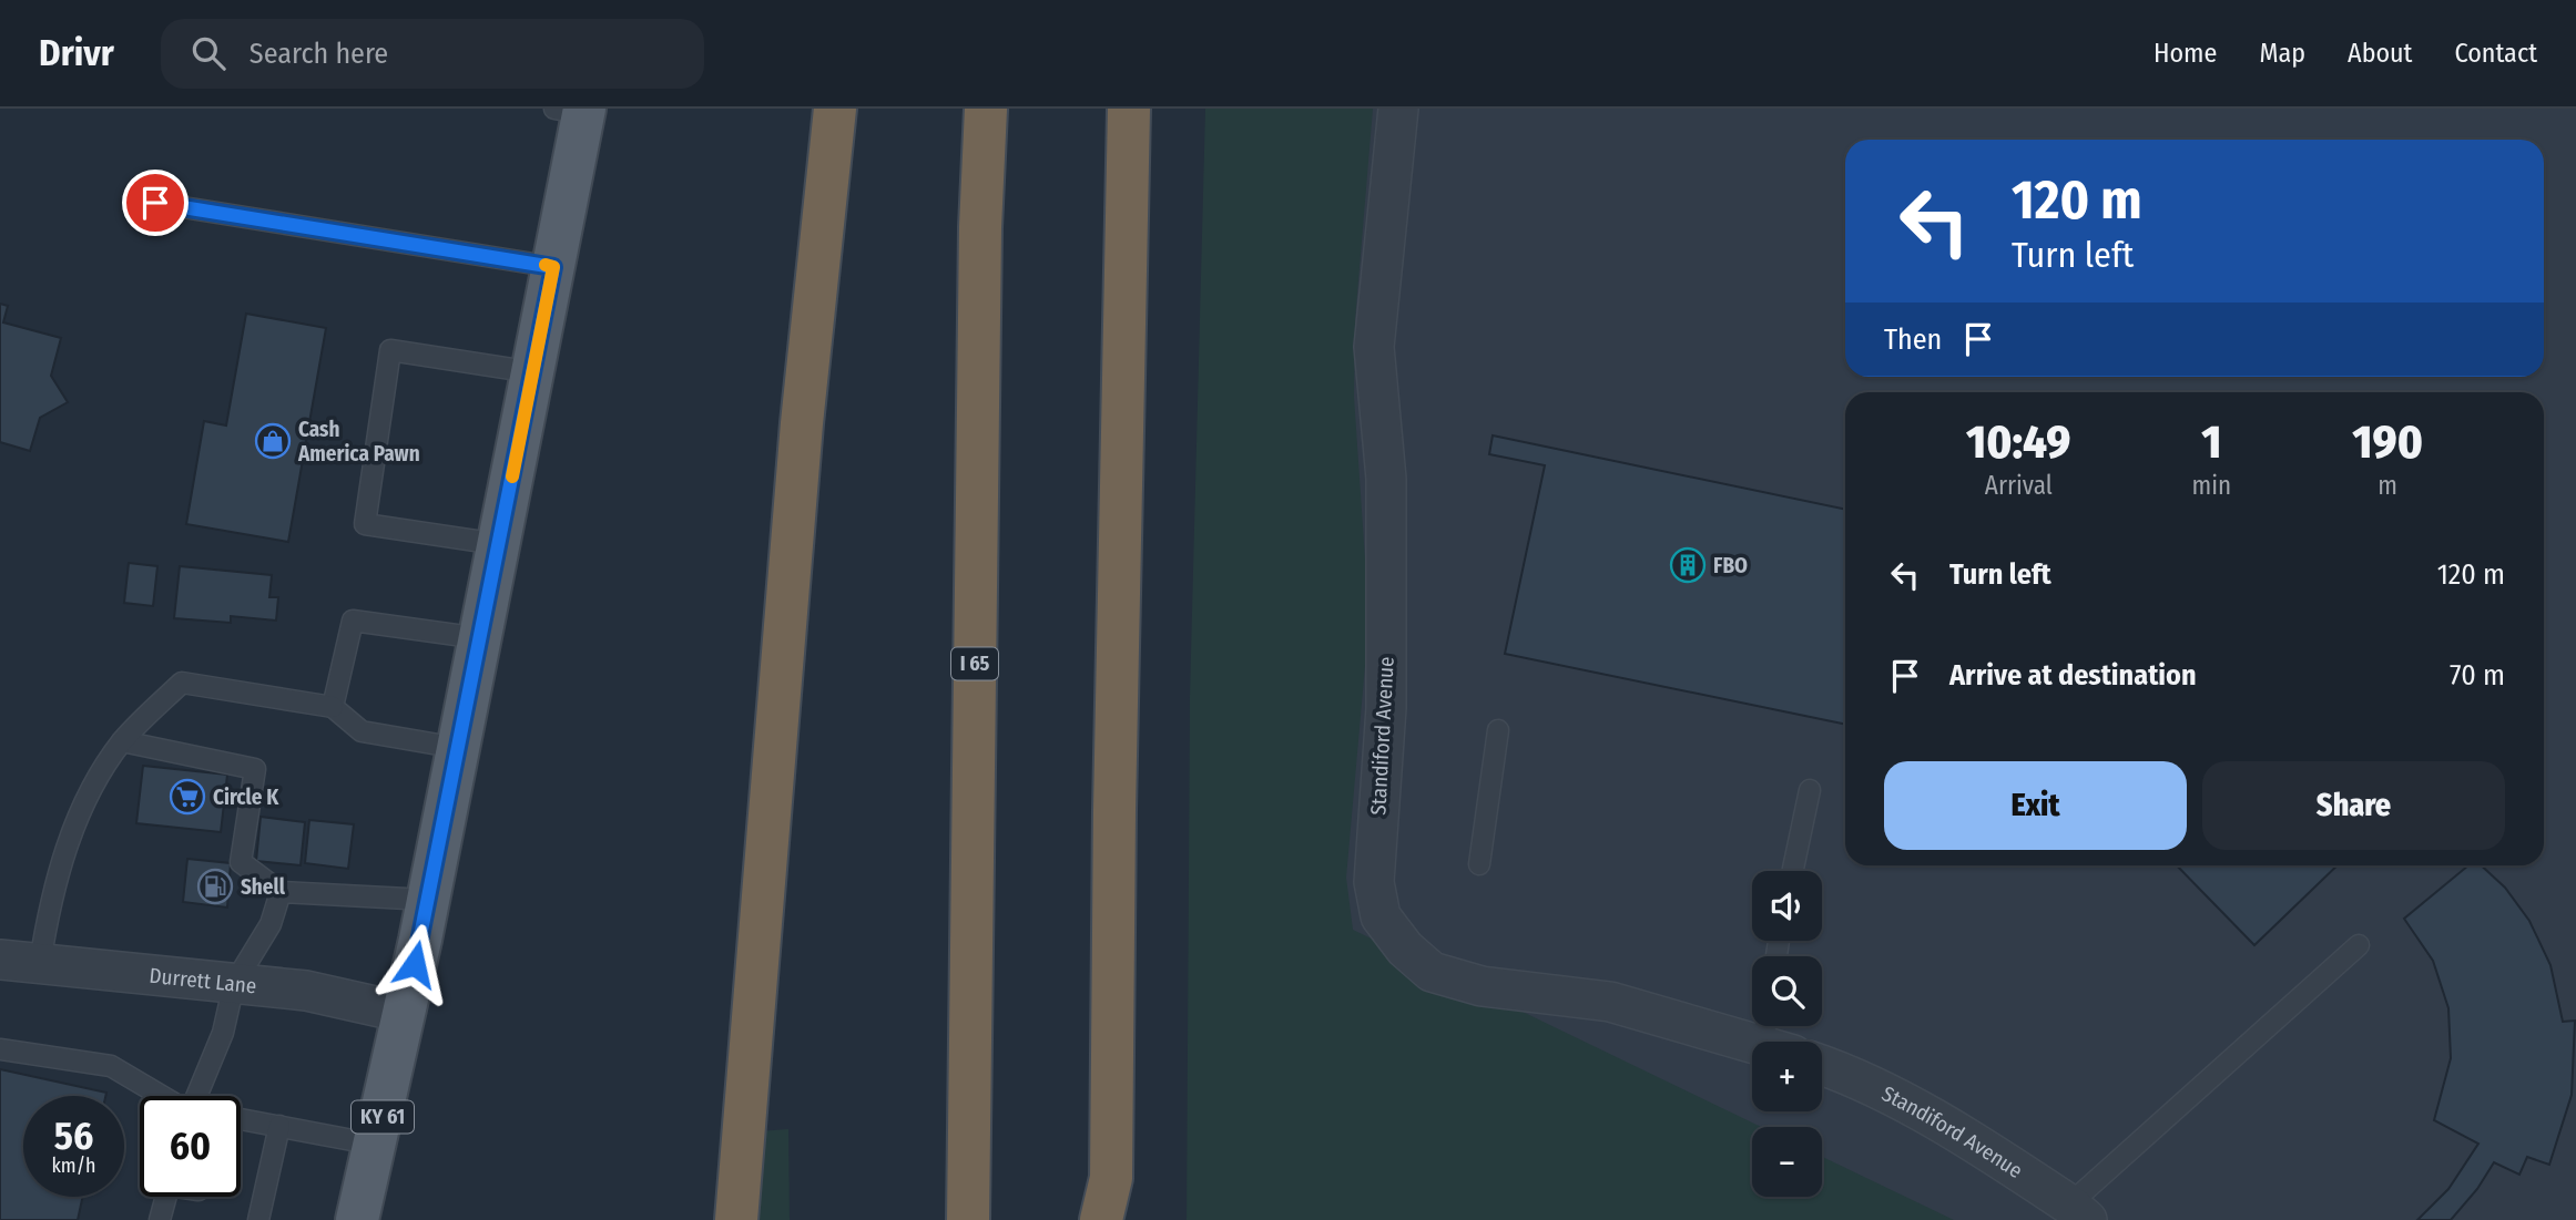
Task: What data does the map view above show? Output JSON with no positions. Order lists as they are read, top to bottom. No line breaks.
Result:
{"streets":{"highway":["I 65"],"main road":["KY 61"],"street":["Standiford Avenue","Durrett Lane"]},"crossings":[["Durrett Lane","KY 61"]],"places":{"shop":["Cash America Pawn"],"building":["FBO"],"supermarket":["Circle K"],"fuel station":["Shell"]},"page":{"header":"Drivr","search":"Search here","nav":["Home","Map","About","Contact"],"turn":["120 m","Turn left"],"then":"Then","eta":["10:49","Arrival","1","min","190","m"],"list":[{"name":"Turn left","value":"120 m"},{"name":"Arrive at destination","value":"70 m"}],"buttons":["Exit","Share"],"map_buttons":["+","−"],"speed":"56 km/h","limit":"60"}}
